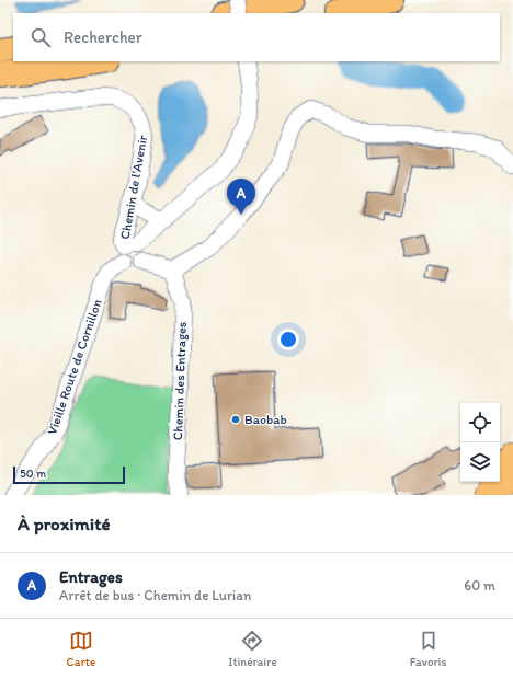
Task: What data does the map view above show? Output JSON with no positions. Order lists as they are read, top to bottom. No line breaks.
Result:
{"streets":{"street":["Chemin de l'Avenir","Vieille Route de Cornillon","Chemin des Entrages"]},"crossings":[["Chemin de l'Avenir","Vieille Route de Cornillon"]],"places":["Baobab"],"scale_bar":"50 m","page":{"search":"Rechercher","pins":"A","scale":"50 m","heading":"À proximité","list":[{"mark":"A","name":"Entrages","note":"Arrêt de bus · Chemin de Lurian","value":"60 m"}],"nav":["Carte","Itinéraire","Favoris"]}}
